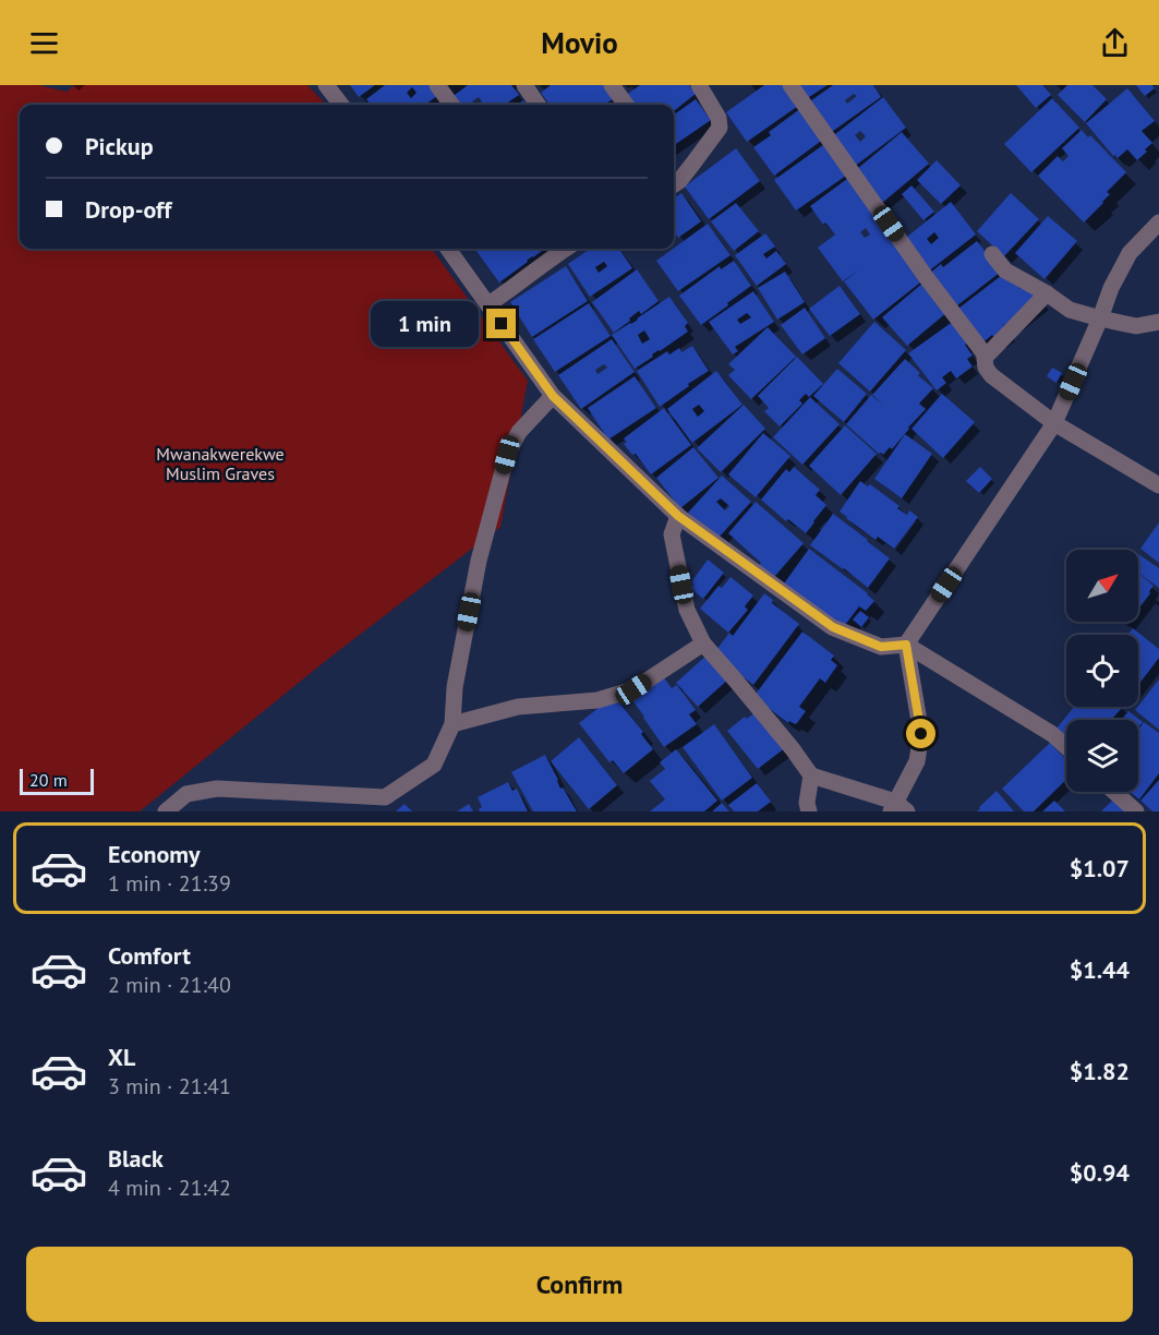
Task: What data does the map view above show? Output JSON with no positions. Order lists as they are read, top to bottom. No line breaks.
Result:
{"parks":["Mwanakwerekwe Muslim Graves"],"scale_bar":"20 m","north":"top right","page":{"header":"Movio","banner":["Pickup","Drop-off"],"bubble":"1 min","scale":"20 m","list":[{"name":"Economy","note":"1 min · 21:39","value":"$1.07"},{"name":"Comfort","note":"2 min · 21:40","value":"$1.44"},{"name":"XL","note":"3 min · 21:41","value":"$1.82"},{"name":"Black","note":"4 min · 21:42","value":"$0.94"}],"buttons":"Confirm"}}
